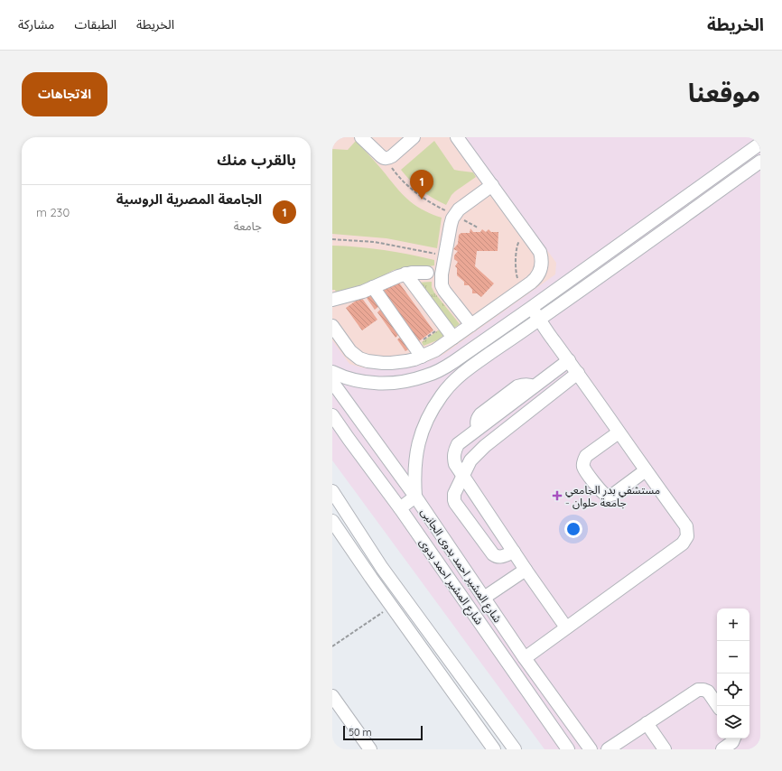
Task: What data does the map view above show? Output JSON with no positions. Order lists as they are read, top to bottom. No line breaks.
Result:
{"streets":{"street":["شارع المشير احمد بدوى الجانبى","شارع المشير احمد بدوى"]},"places":{"health":["مستشفي بدر الجامعي - جامعة حلوان"]},"scale_bar":"50 m","page":{"header":"الخريطة","nav":["الخريطة","الطبقات","مشاركة"],"title":"موقعنا","buttons":"الاتجاهات","heading":"بالقرب منك","pins":"1","list":[{"mark":"1","name":"الجامعة المصرية الروسية","note":"جامعة","value":"230 m"}],"map_buttons":["+","−"],"scale":"50 m"}}
